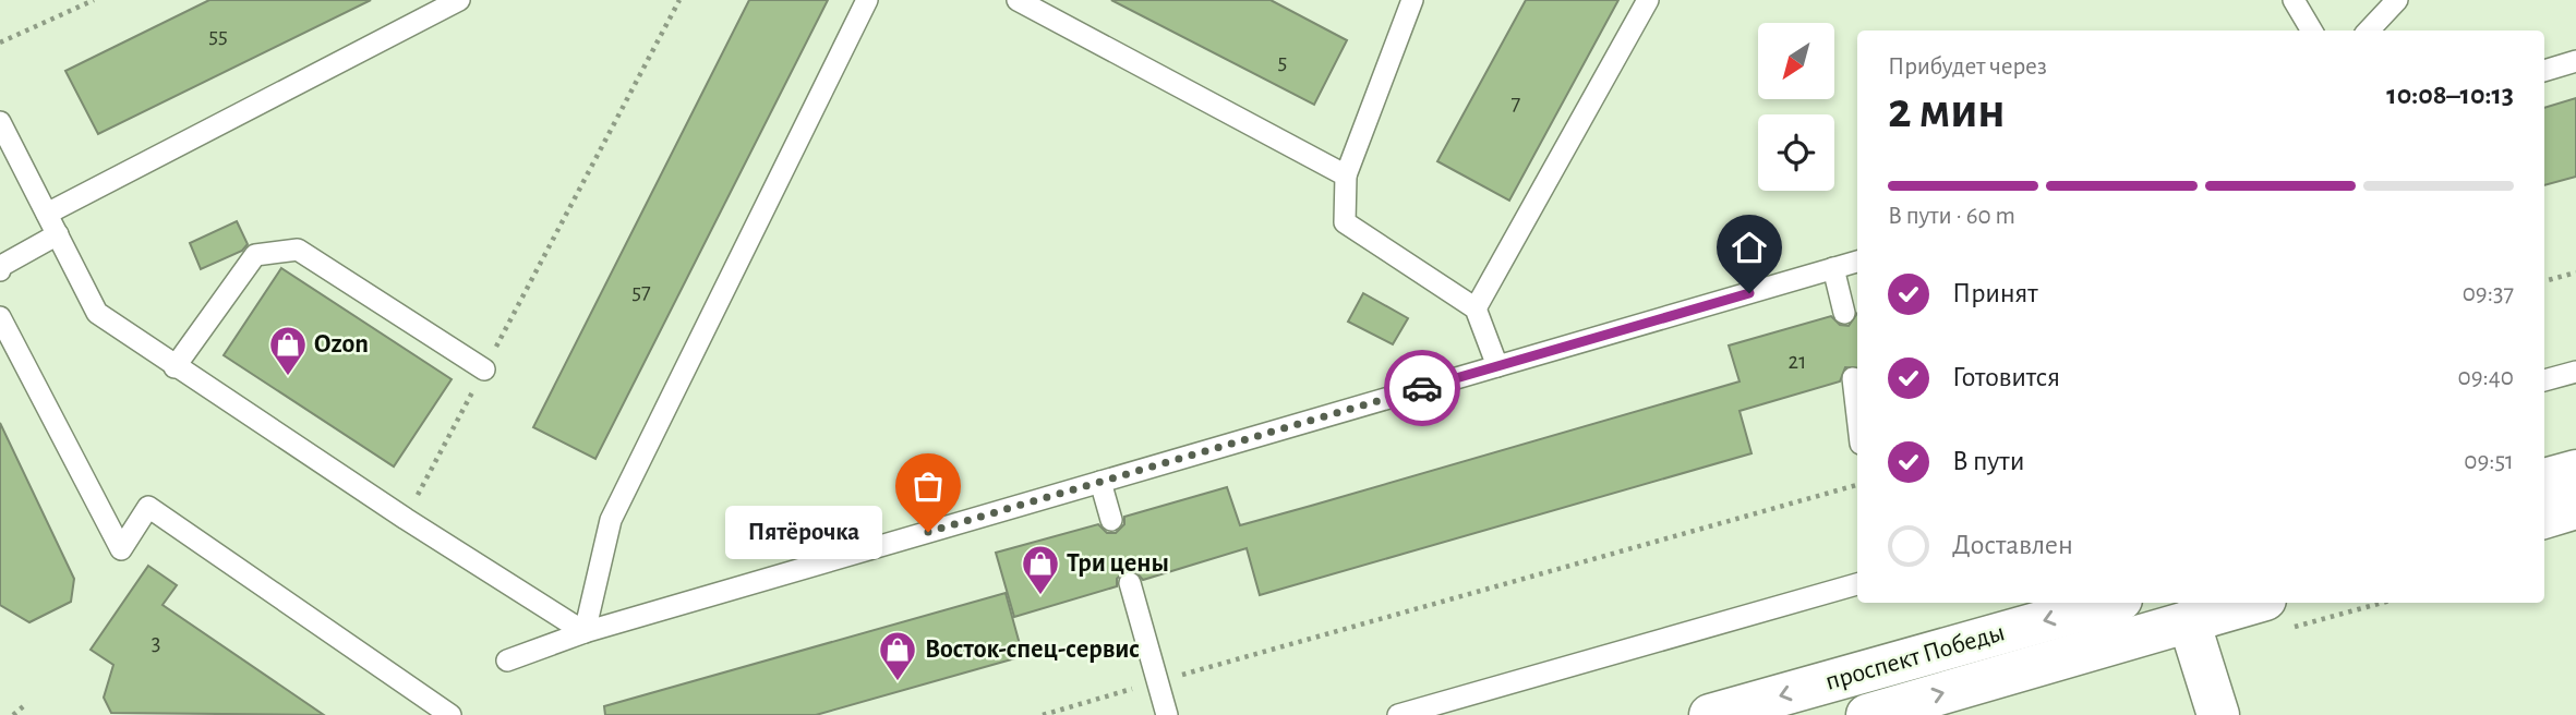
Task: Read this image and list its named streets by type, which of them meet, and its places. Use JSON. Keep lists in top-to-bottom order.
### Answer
{
  "streets": {
    "main road": ["проспект Победы"]
  },
  "places": {
    "shop": ["Ozon", "Три цены", "Восток-спец-сервис"],
    "other": ["Пятёрочка"]
  },
  "house_numbers": [
    "55",
    "5",
    "7",
    "57",
    "21",
    "3"
  ],
  "north": "bottom left",
  "page": {
    "heading": ["2 мин", "Прибудет через", "10:08–10:13"],
    "bar": "В пути · 60 m",
    "list": [
      ["Принят", "09:37"],
      ["Готовится", "09:40"],
      ["В пути", "09:51"],
      "Доставлен"
    ],
    "bubble": "Пятёрочка"
  }
}
